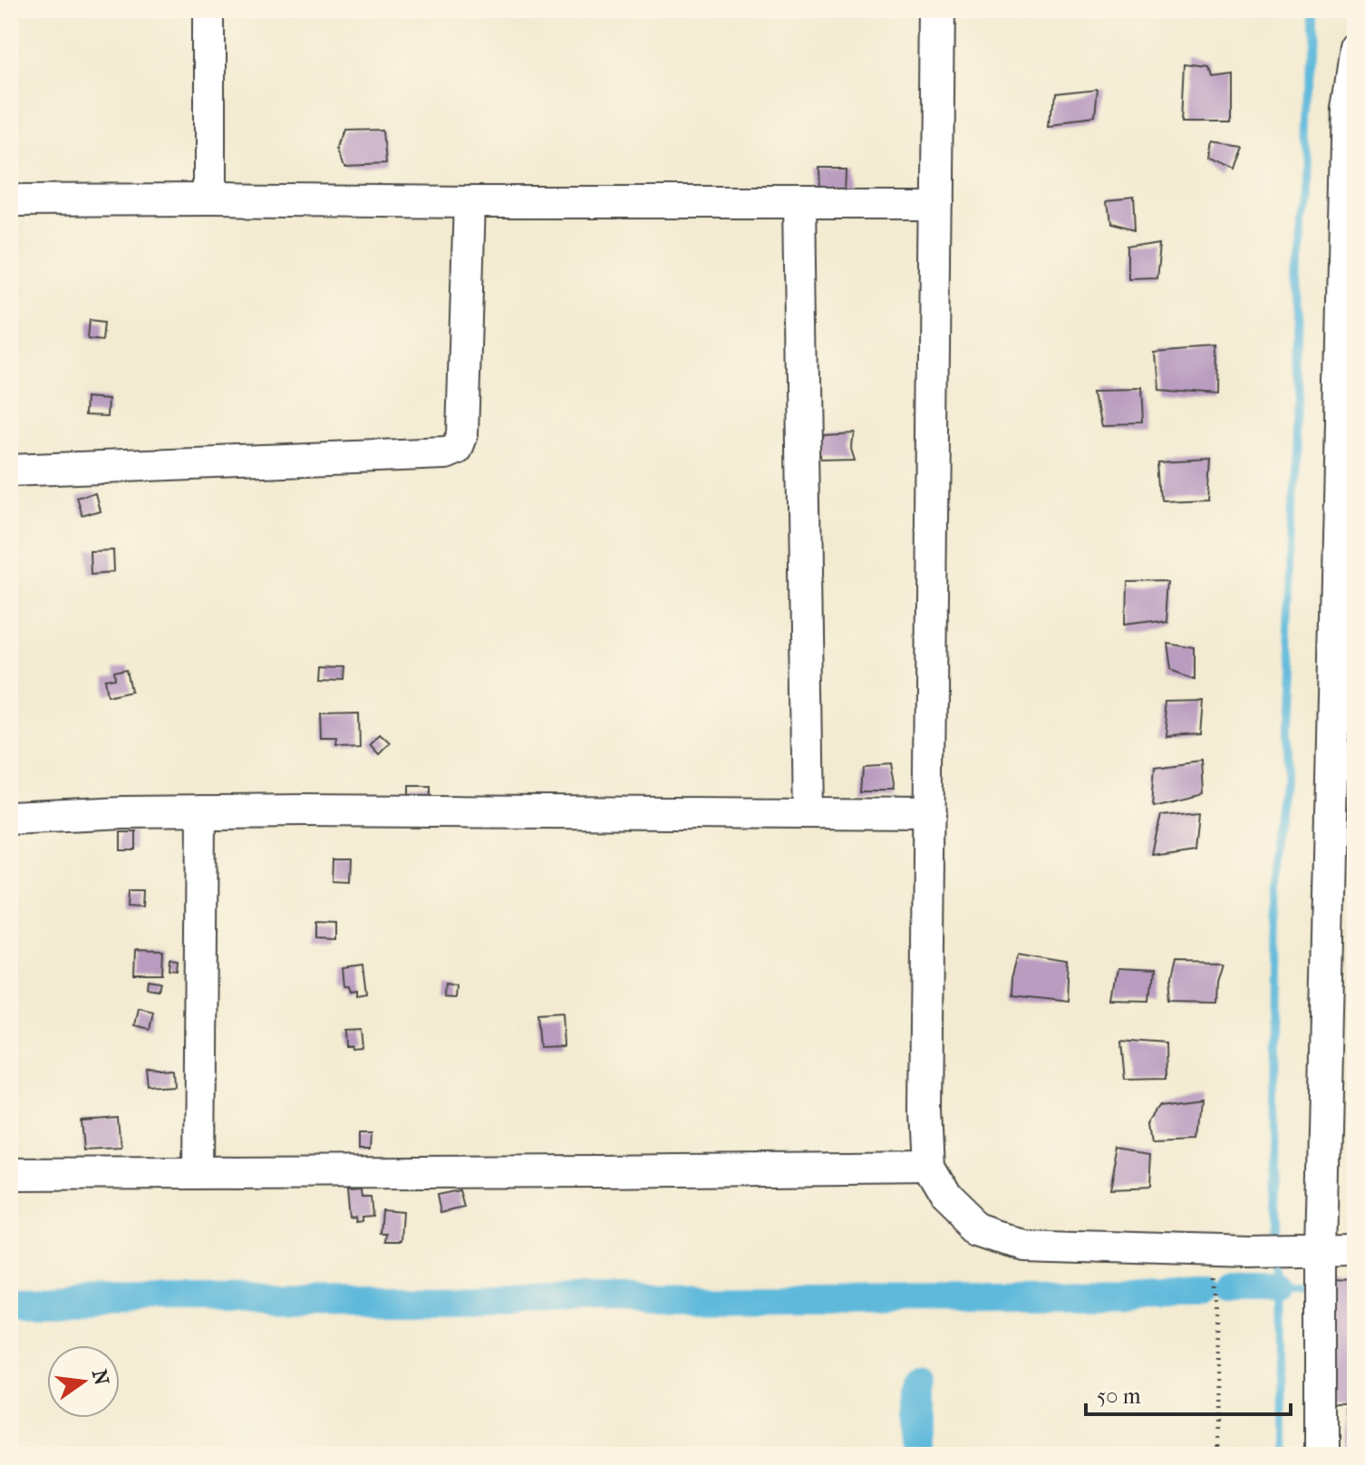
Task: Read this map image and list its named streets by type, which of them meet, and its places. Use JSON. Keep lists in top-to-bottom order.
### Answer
{
  "scale_bar": "50 m",
  "north": "right"
}
